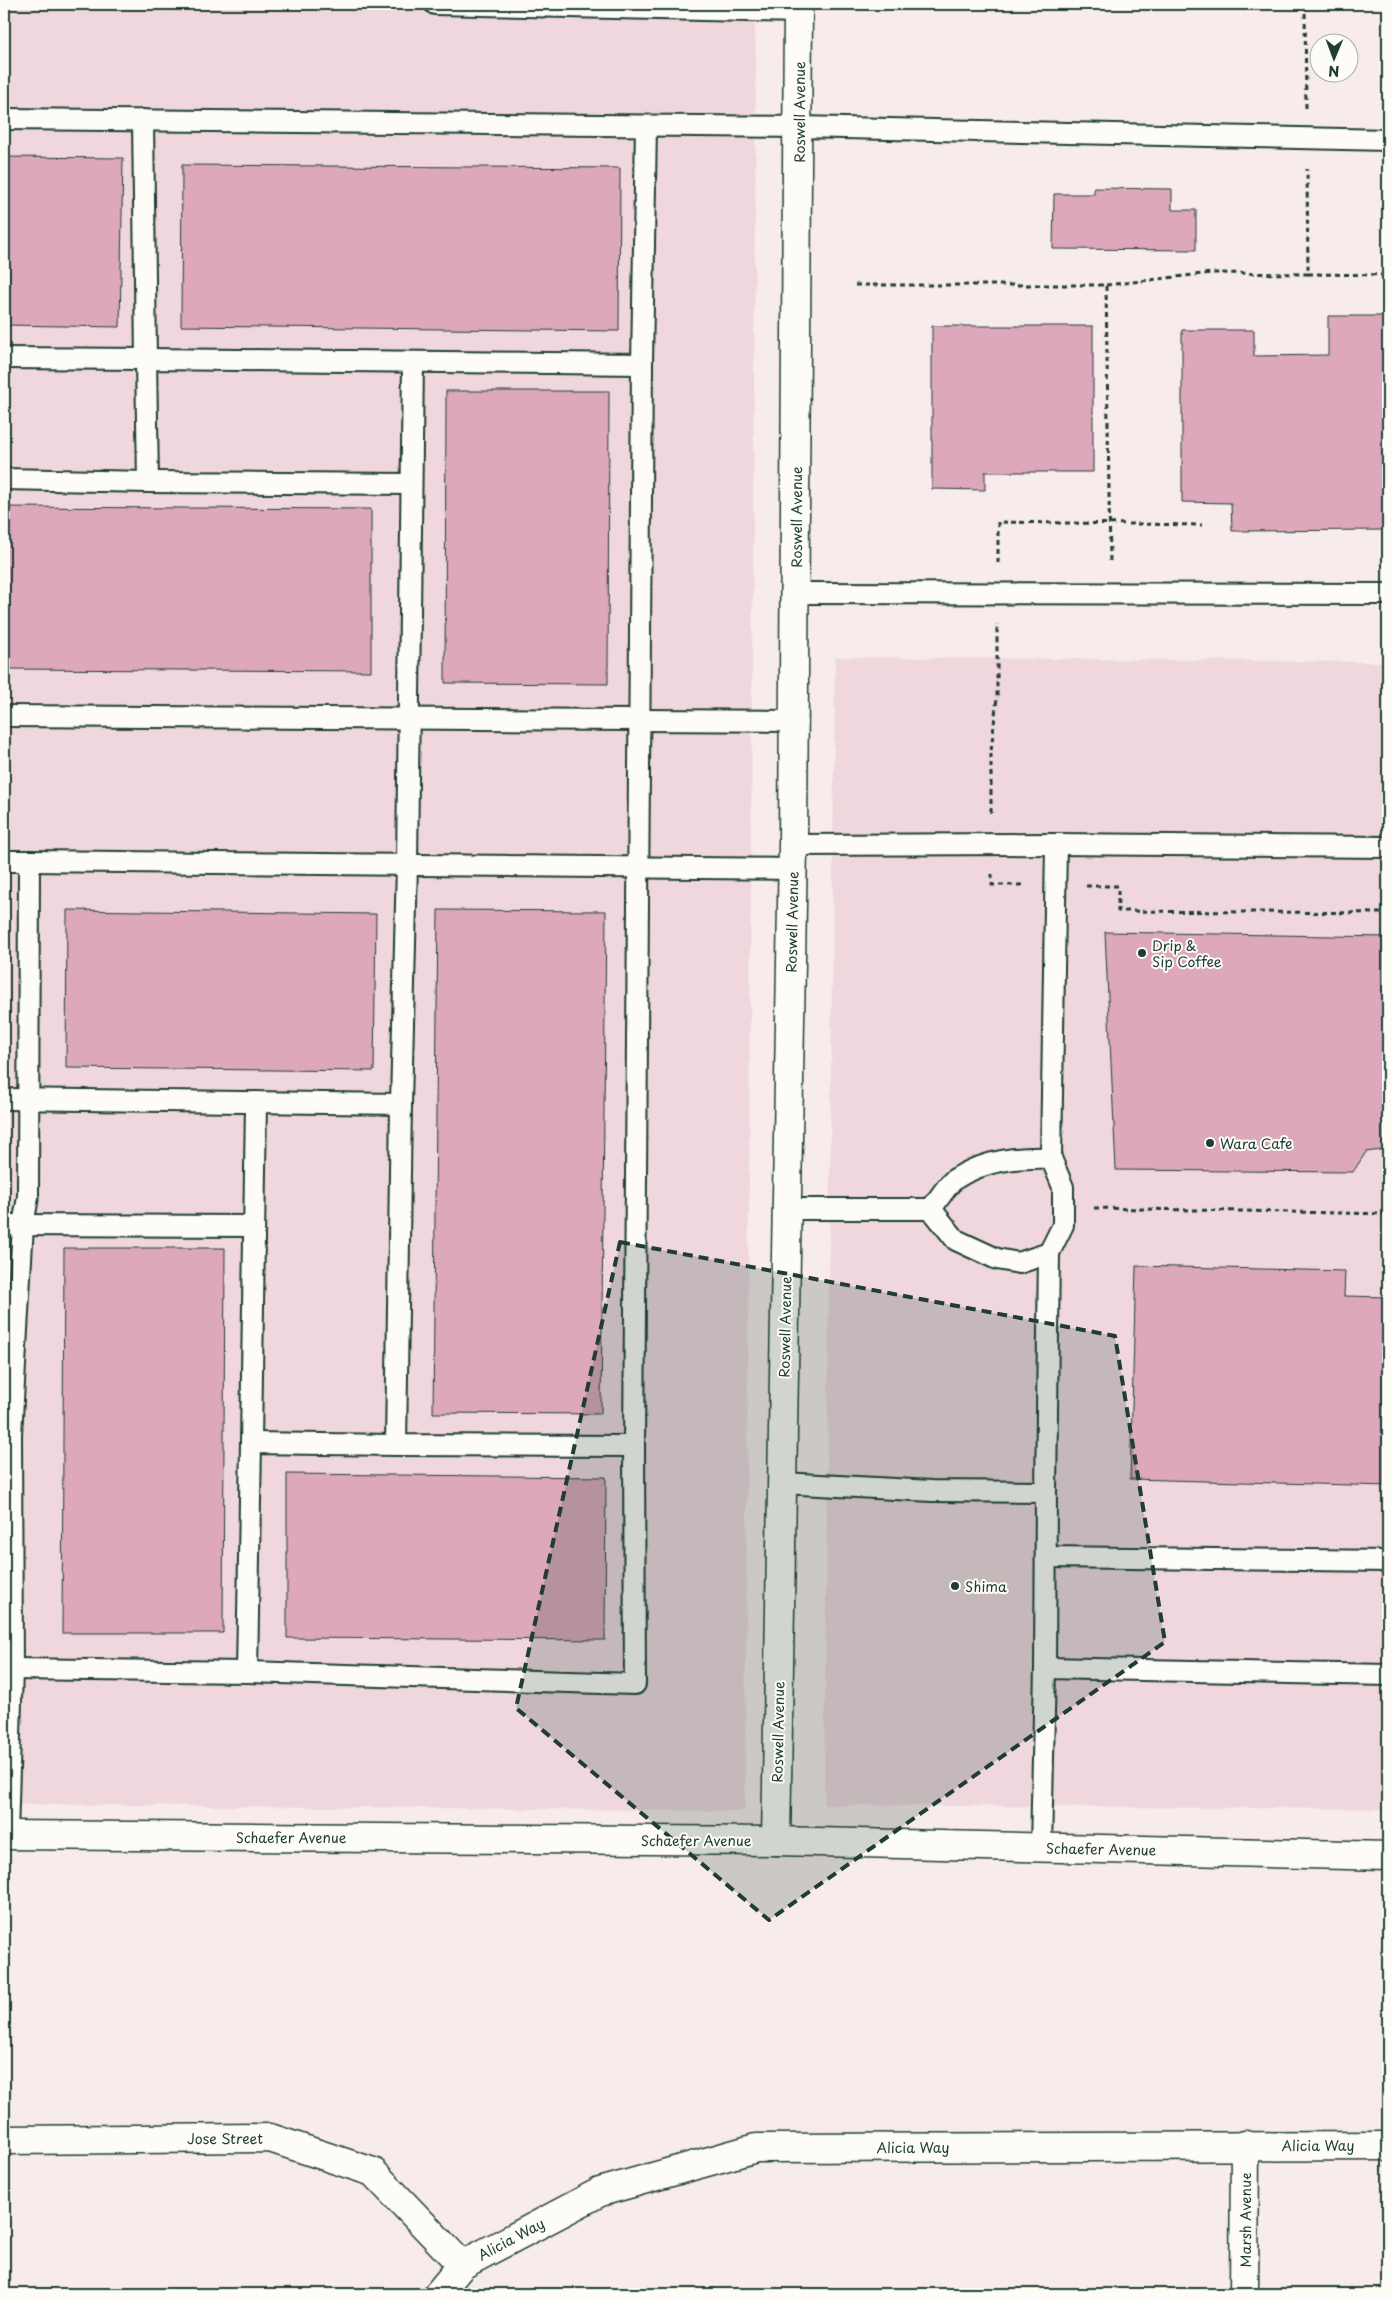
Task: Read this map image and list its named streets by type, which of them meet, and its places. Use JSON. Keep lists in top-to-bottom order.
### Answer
{
  "streets": {
    "street": [
      "Roswell Avenue",
      "Schaefer Avenue",
      "Jose Street",
      "Alicia Way",
      "Marsh Avenue"
    ]
  },
  "crossings": [
    ["Roswell Avenue", "Schaefer Avenue"],
    ["Jose Street", "Alicia Way"],
    ["Alicia Way", "Marsh Avenue"]
  ],
  "places": ["Drip & Sip Coffee", "Wara Cafe", "Shima"],
  "north": "bottom"
}
